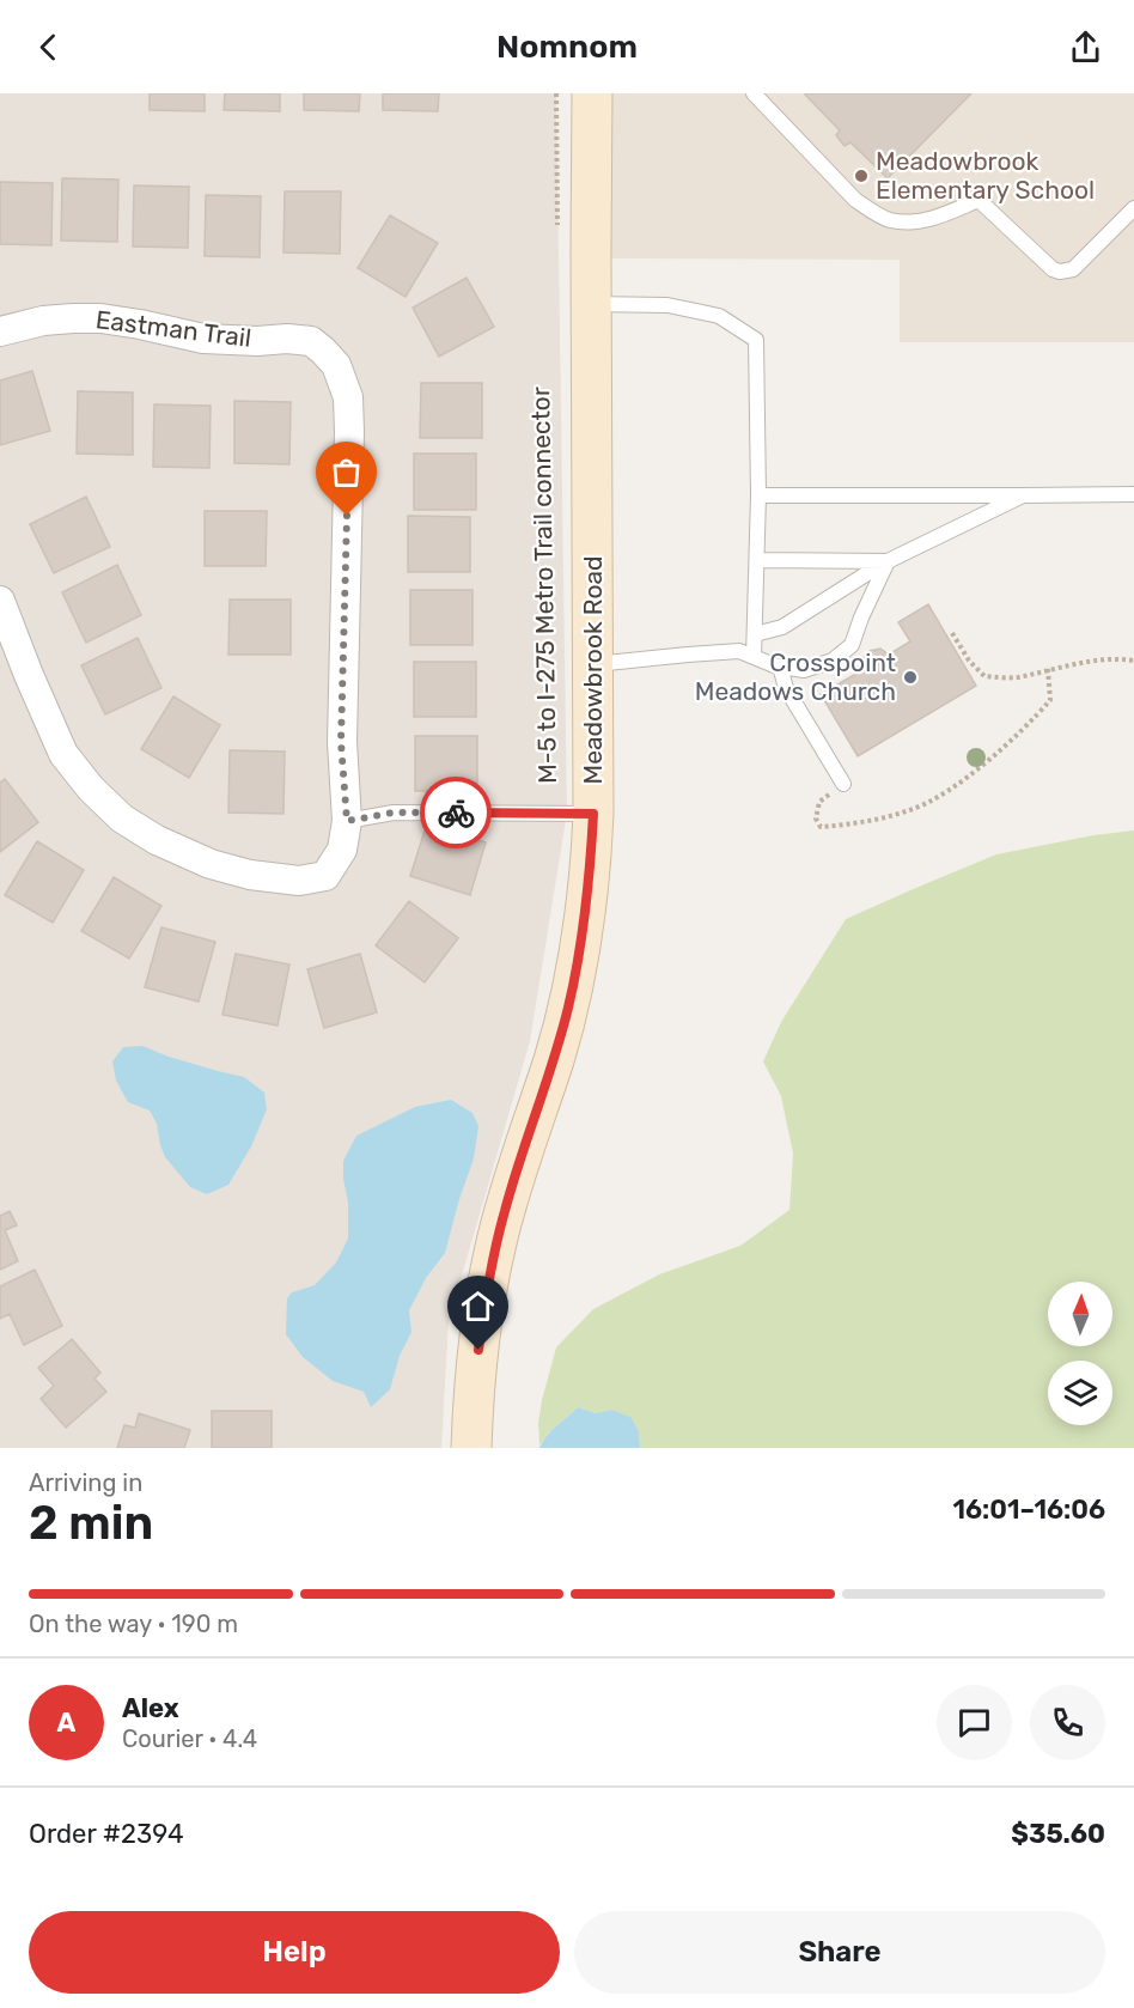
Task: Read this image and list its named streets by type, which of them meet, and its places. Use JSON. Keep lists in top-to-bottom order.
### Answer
{
  "streets": {
    "street": ["Eastman Trail", "Meadowbrook Road"]
  },
  "places": ["Meadowbrook Elementary School", "Crosspoint Meadows Church"],
  "north": "top",
  "page": {
    "header": "Nomnom",
    "heading": ["2 min", "Arriving in", "16:01–16:06"],
    "panel": [
      "Alex",
      "Courier · 4.4",
      "Order #2394",
      "$35.60"
    ],
    "bar": "On the way · 190 m",
    "round": "A",
    "buttons": ["Help", "Share"]
  }
}
